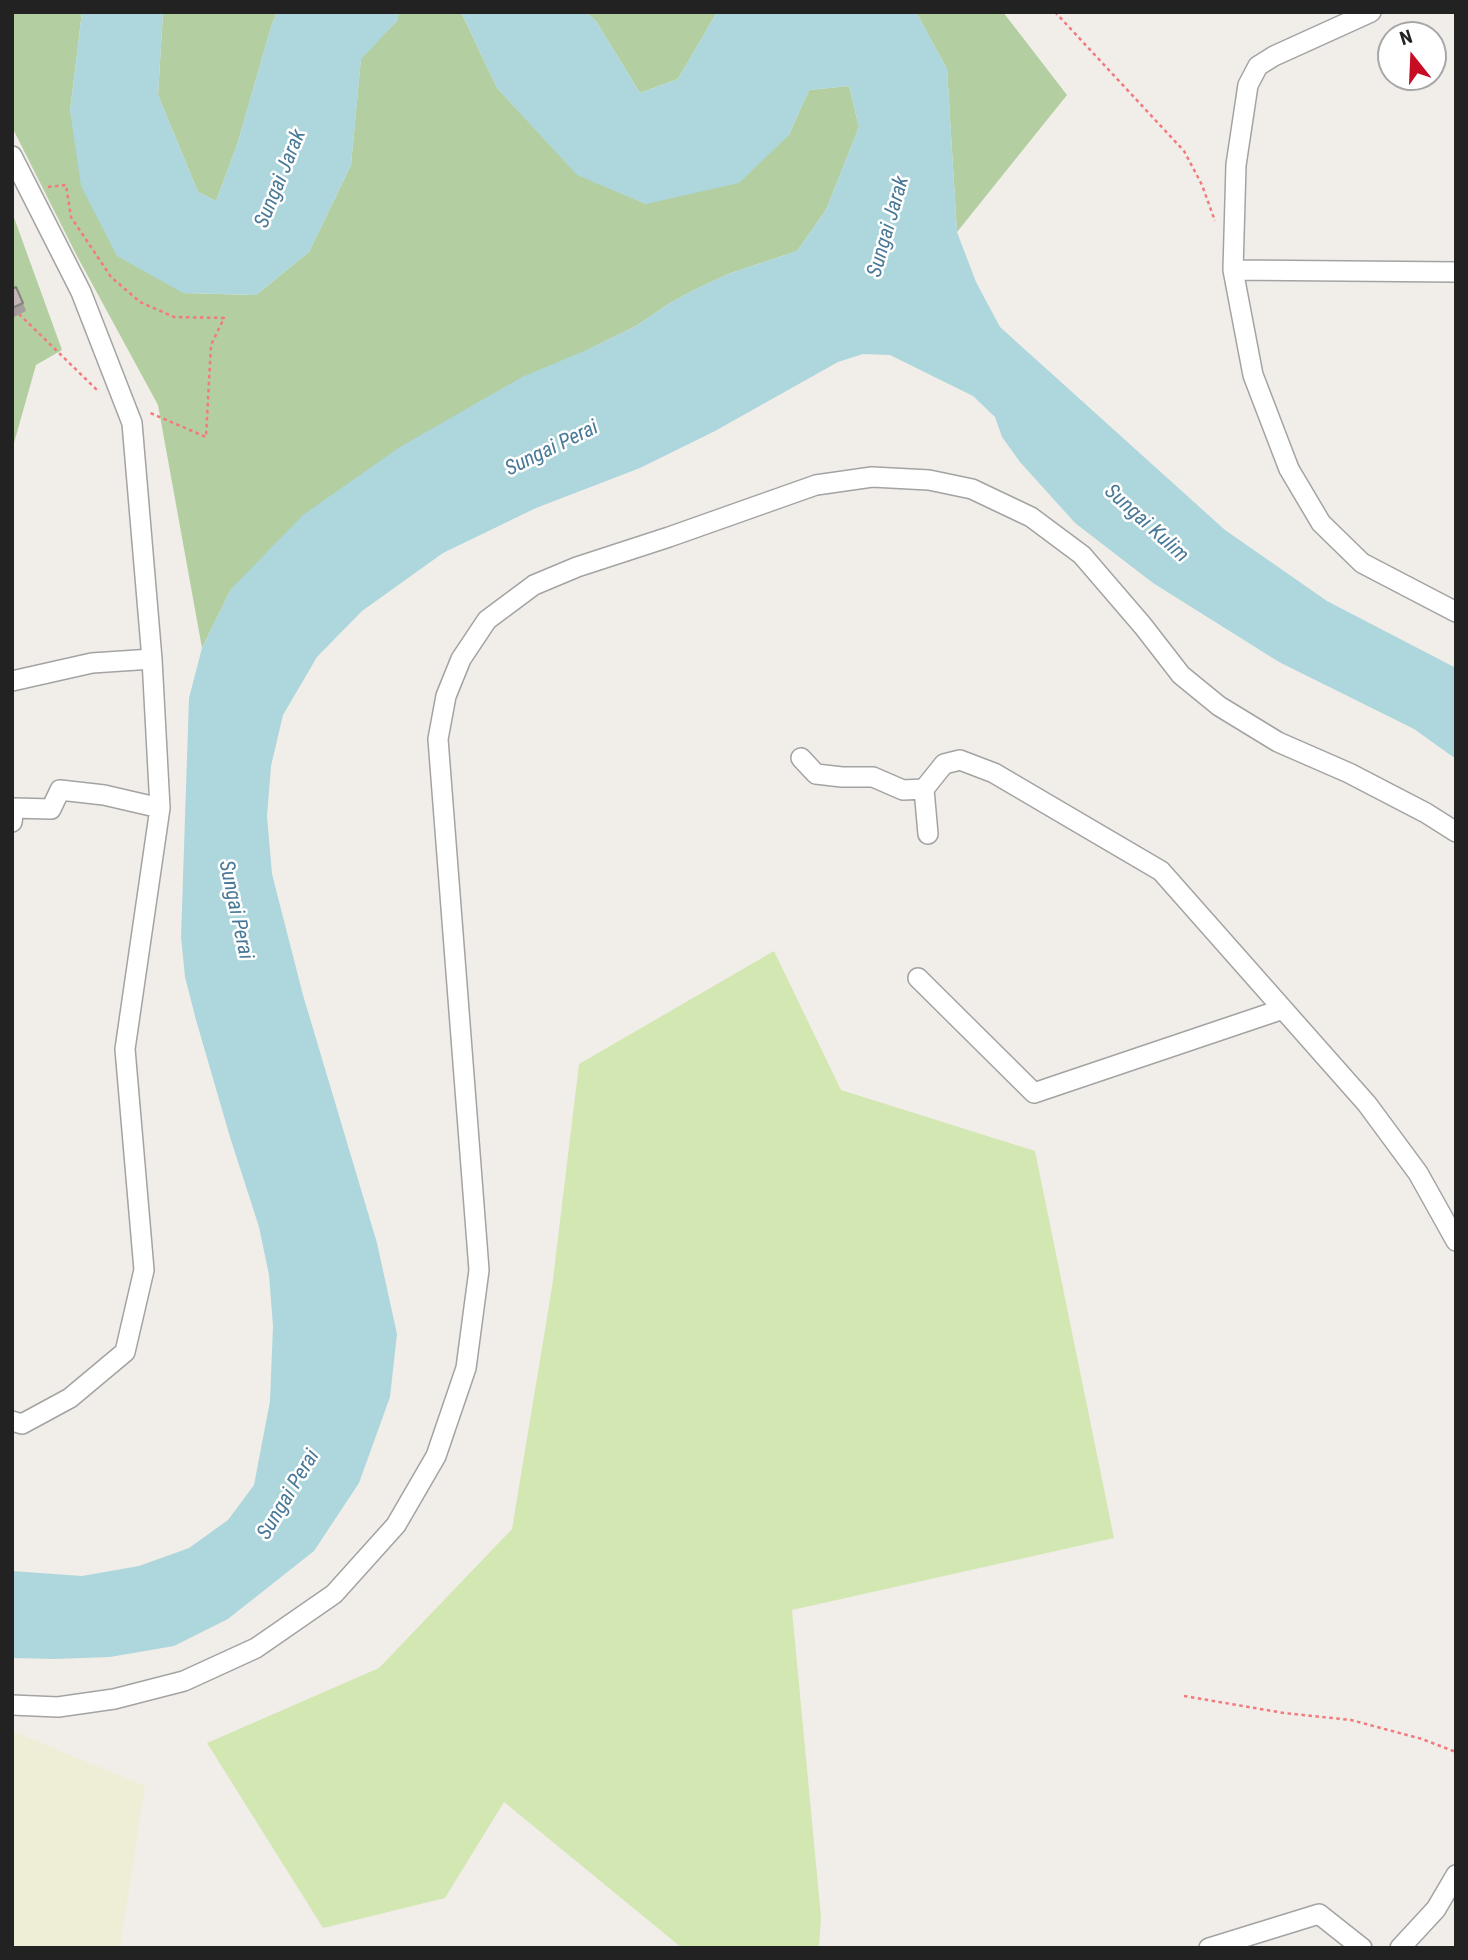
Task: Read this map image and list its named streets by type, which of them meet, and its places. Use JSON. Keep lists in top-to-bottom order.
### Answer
{
  "water": ["Sungai Jarak", "Sungai Perai", "Sungai Kulim"],
  "north": "top"
}
